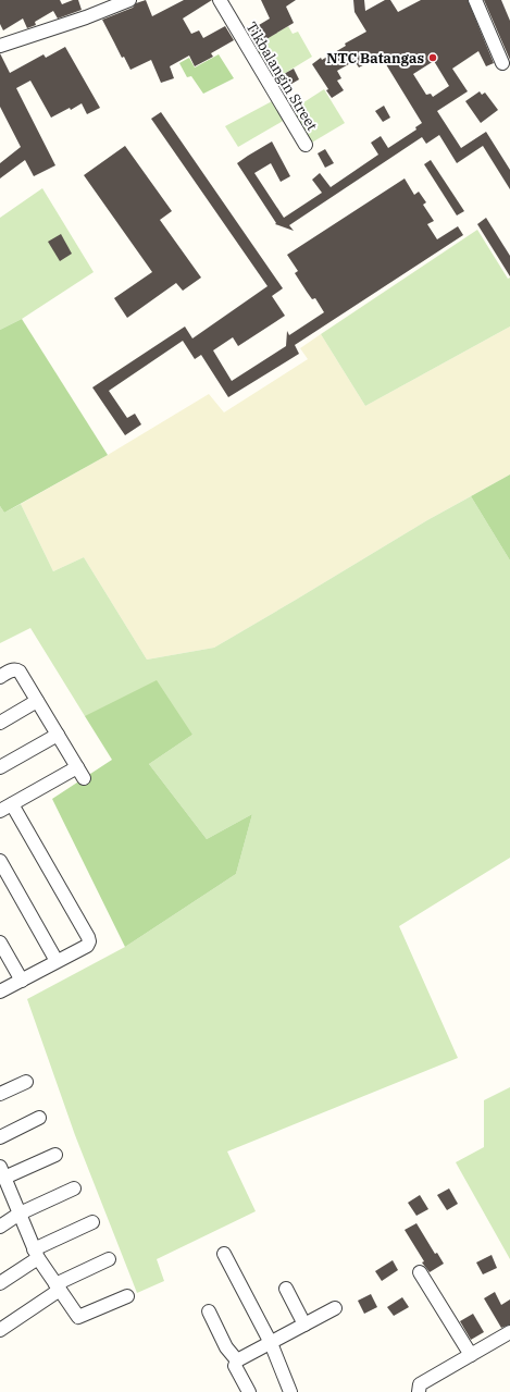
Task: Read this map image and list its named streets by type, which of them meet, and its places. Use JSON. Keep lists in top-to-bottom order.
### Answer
{
  "streets": {
    "street": ["Tikbalangin Street"]
  },
  "places": ["NTC Batangas"]
}
